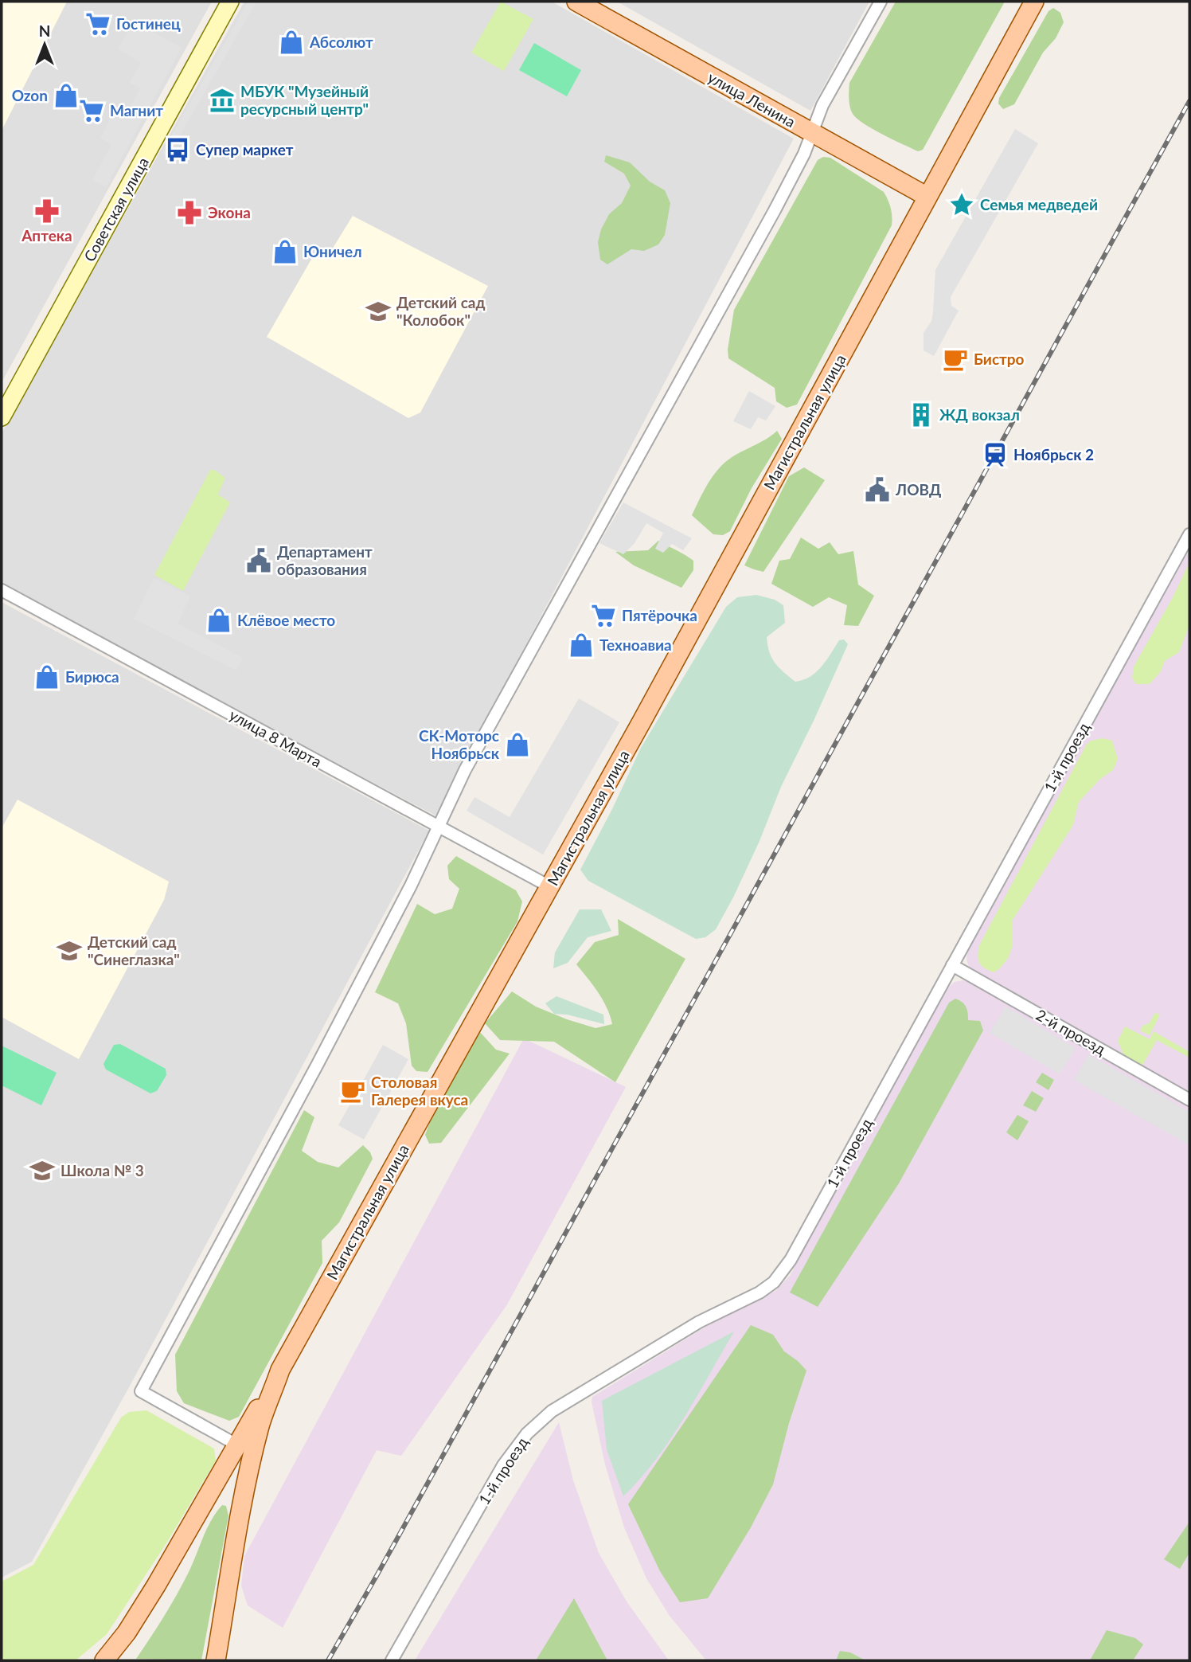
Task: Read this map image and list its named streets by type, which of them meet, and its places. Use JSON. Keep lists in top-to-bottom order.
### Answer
{
  "streets": {
    "main road": ["улица Ленина", "Советская улица", "Магистральная улица"],
    "street": ["улица 8 Марта", "1-й проезд", "2-й проезд"]
  },
  "crossings": [
    ["улица Ленина", "Магистральная улица"],
    ["Магистральная улица", "улица 8 Марта"],
    ["1-й проезд", "2-й проезд"]
  ],
  "places": {
    "supermarket": ["Гостинец", "Магнит", "Пятёрочка"],
    "shop": [
      "Абсолют",
      "Ozon",
      "Юничел",
      "Клёвое место",
      "Техноавиа",
      "Бирюса",
      "СК-Моторс Ноябрьск"
    ],
    "museum": ["МБУК \"Музейный ресурсный центр\""],
    "bus stop": ["Супер маркет"],
    "place": ["Семья медведей"],
    "pharmacy": ["Аптека", "Экона"],
    "school or university": ["Детский сад \"Колобок\"", "Детский сад \"Синеглазка\"", "Школа № 3"],
    "cafe": ["Бистро", "Столовая Галерея вкуса"],
    "building": ["ЖД вокзал"],
    "station": ["Ноябрьск 2"],
    "public building": ["ЛОВД", "Департамент образования"]
  },
  "north": "top"
}
